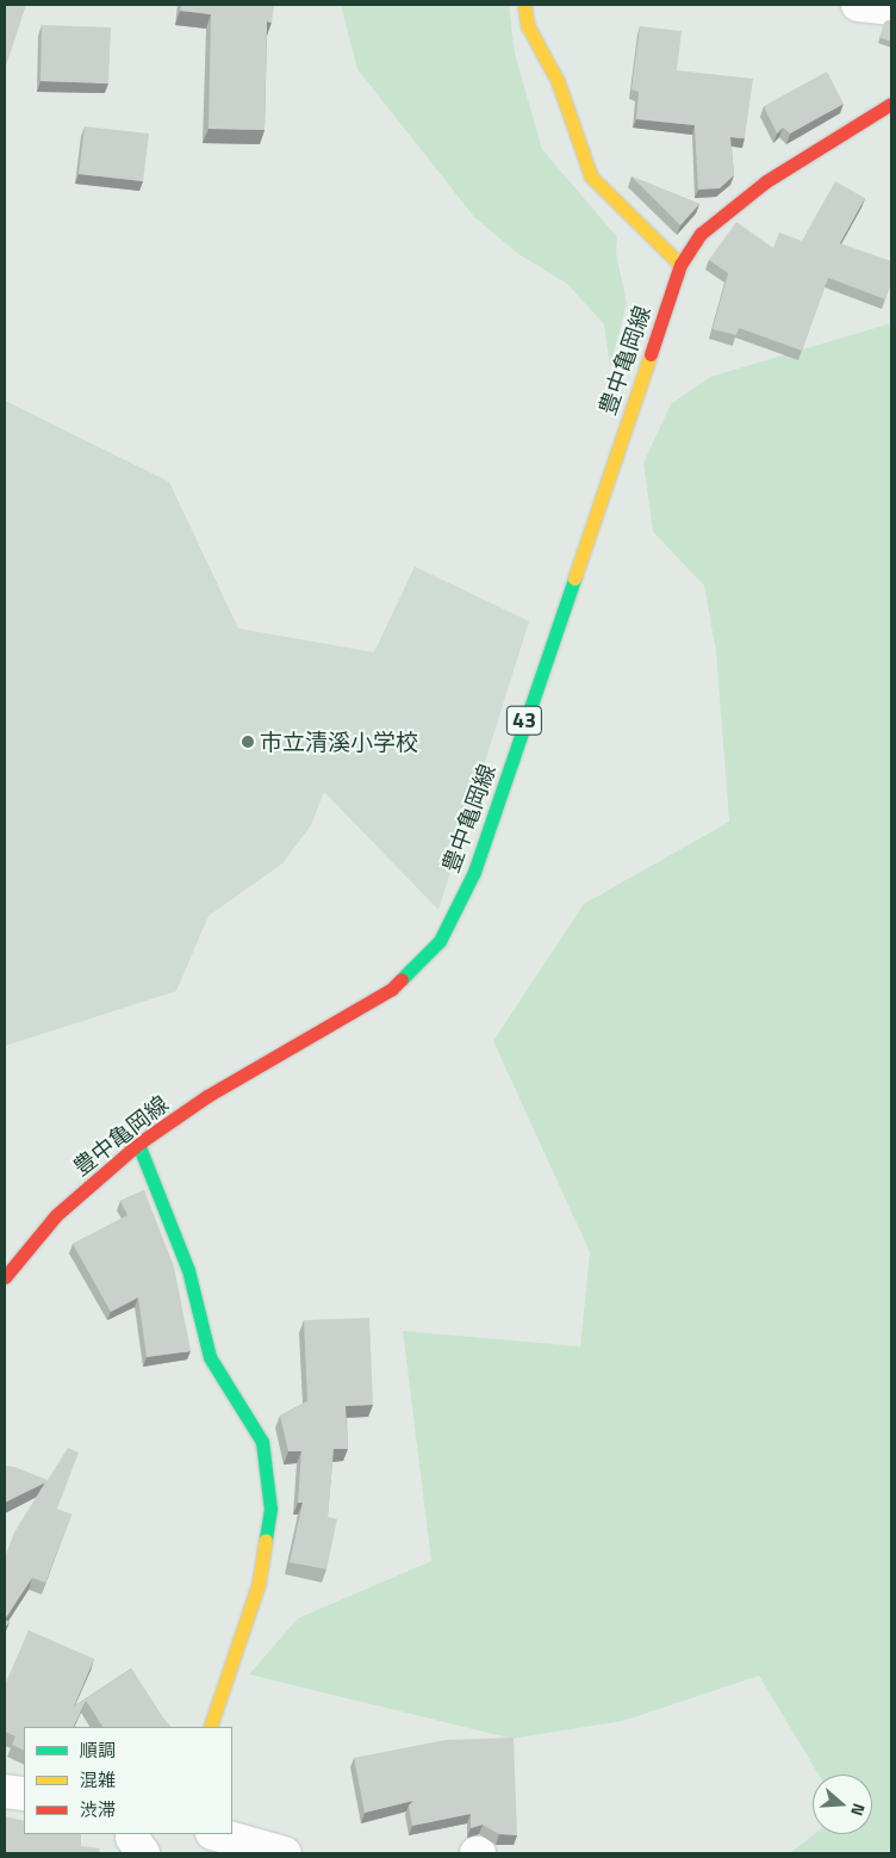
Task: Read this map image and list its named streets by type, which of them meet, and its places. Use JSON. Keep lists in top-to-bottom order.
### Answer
{
  "streets": {
    "main road": ["豊中亀岡線", "43"]
  },
  "places": ["市立清溪小学校"],
  "legend": ["順調", "混雑", "渋滞"],
  "north": "right"
}
